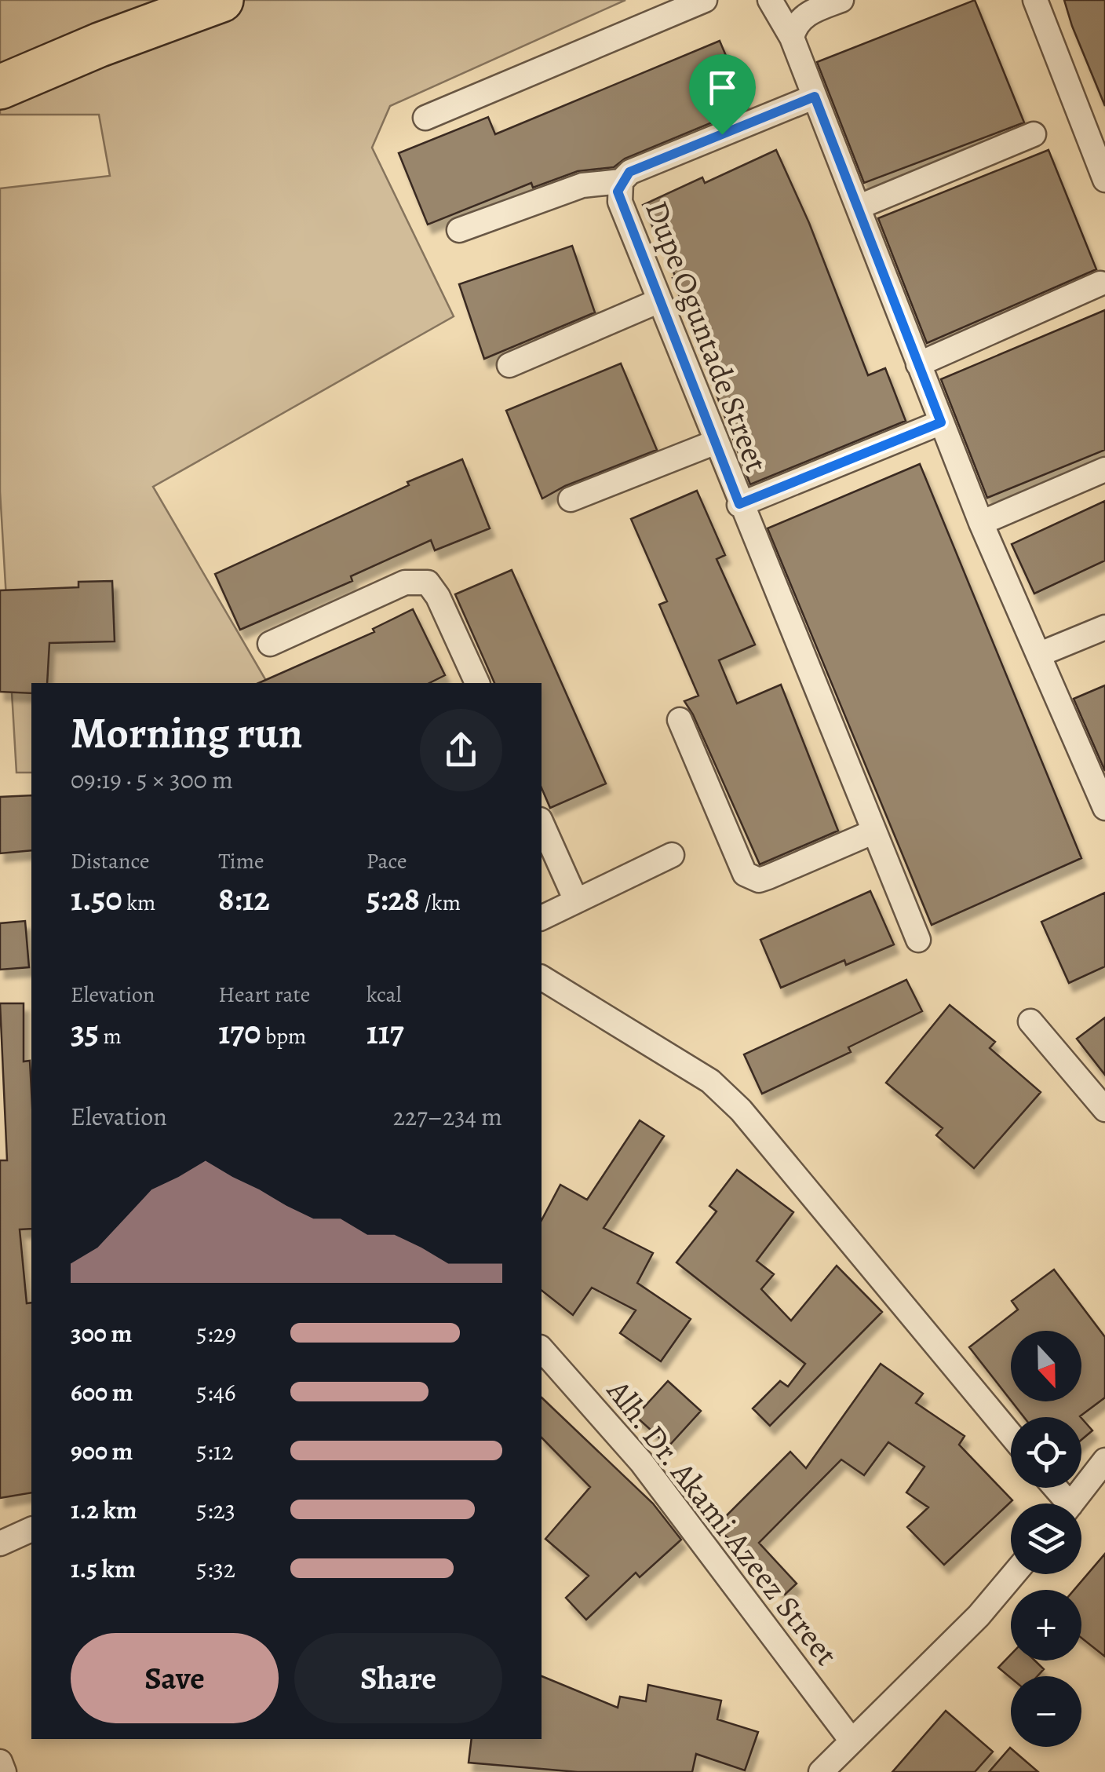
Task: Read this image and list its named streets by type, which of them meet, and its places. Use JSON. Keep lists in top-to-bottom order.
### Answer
{
  "streets": {
    "street": ["Dupe Oguntade Street", "Alh. Dr. Akami Azeez Street"]
  },
  "north": "bottom",
  "page": {
    "heading": ["Morning run", "09:19 · 5 × 300 m"],
    "stats": [
      ["Distance", "1.50 km"],
      ["Time", "8:12"],
      ["Pace", "5:28 /km"],
      ["Elevation", "35 m"],
      ["Heart rate", "170 bpm"],
      ["kcal", "117"]
    ],
    "chart": ["Elevation", "227–234 m"],
    "list": [
      {
        "name": "300 m",
        "note": "5:29"
      },
      {
        "name": "600 m",
        "note": "5:46"
      },
      {
        "name": "900 m",
        "note": "5:12"
      },
      {
        "name": "1.2 km",
        "note": "5:23"
      },
      {
        "name": "1.5 km",
        "note": "5:32"
      }
    ],
    "map_buttons": ["+", "−"],
    "buttons": ["Save", "Share"]
  }
}
